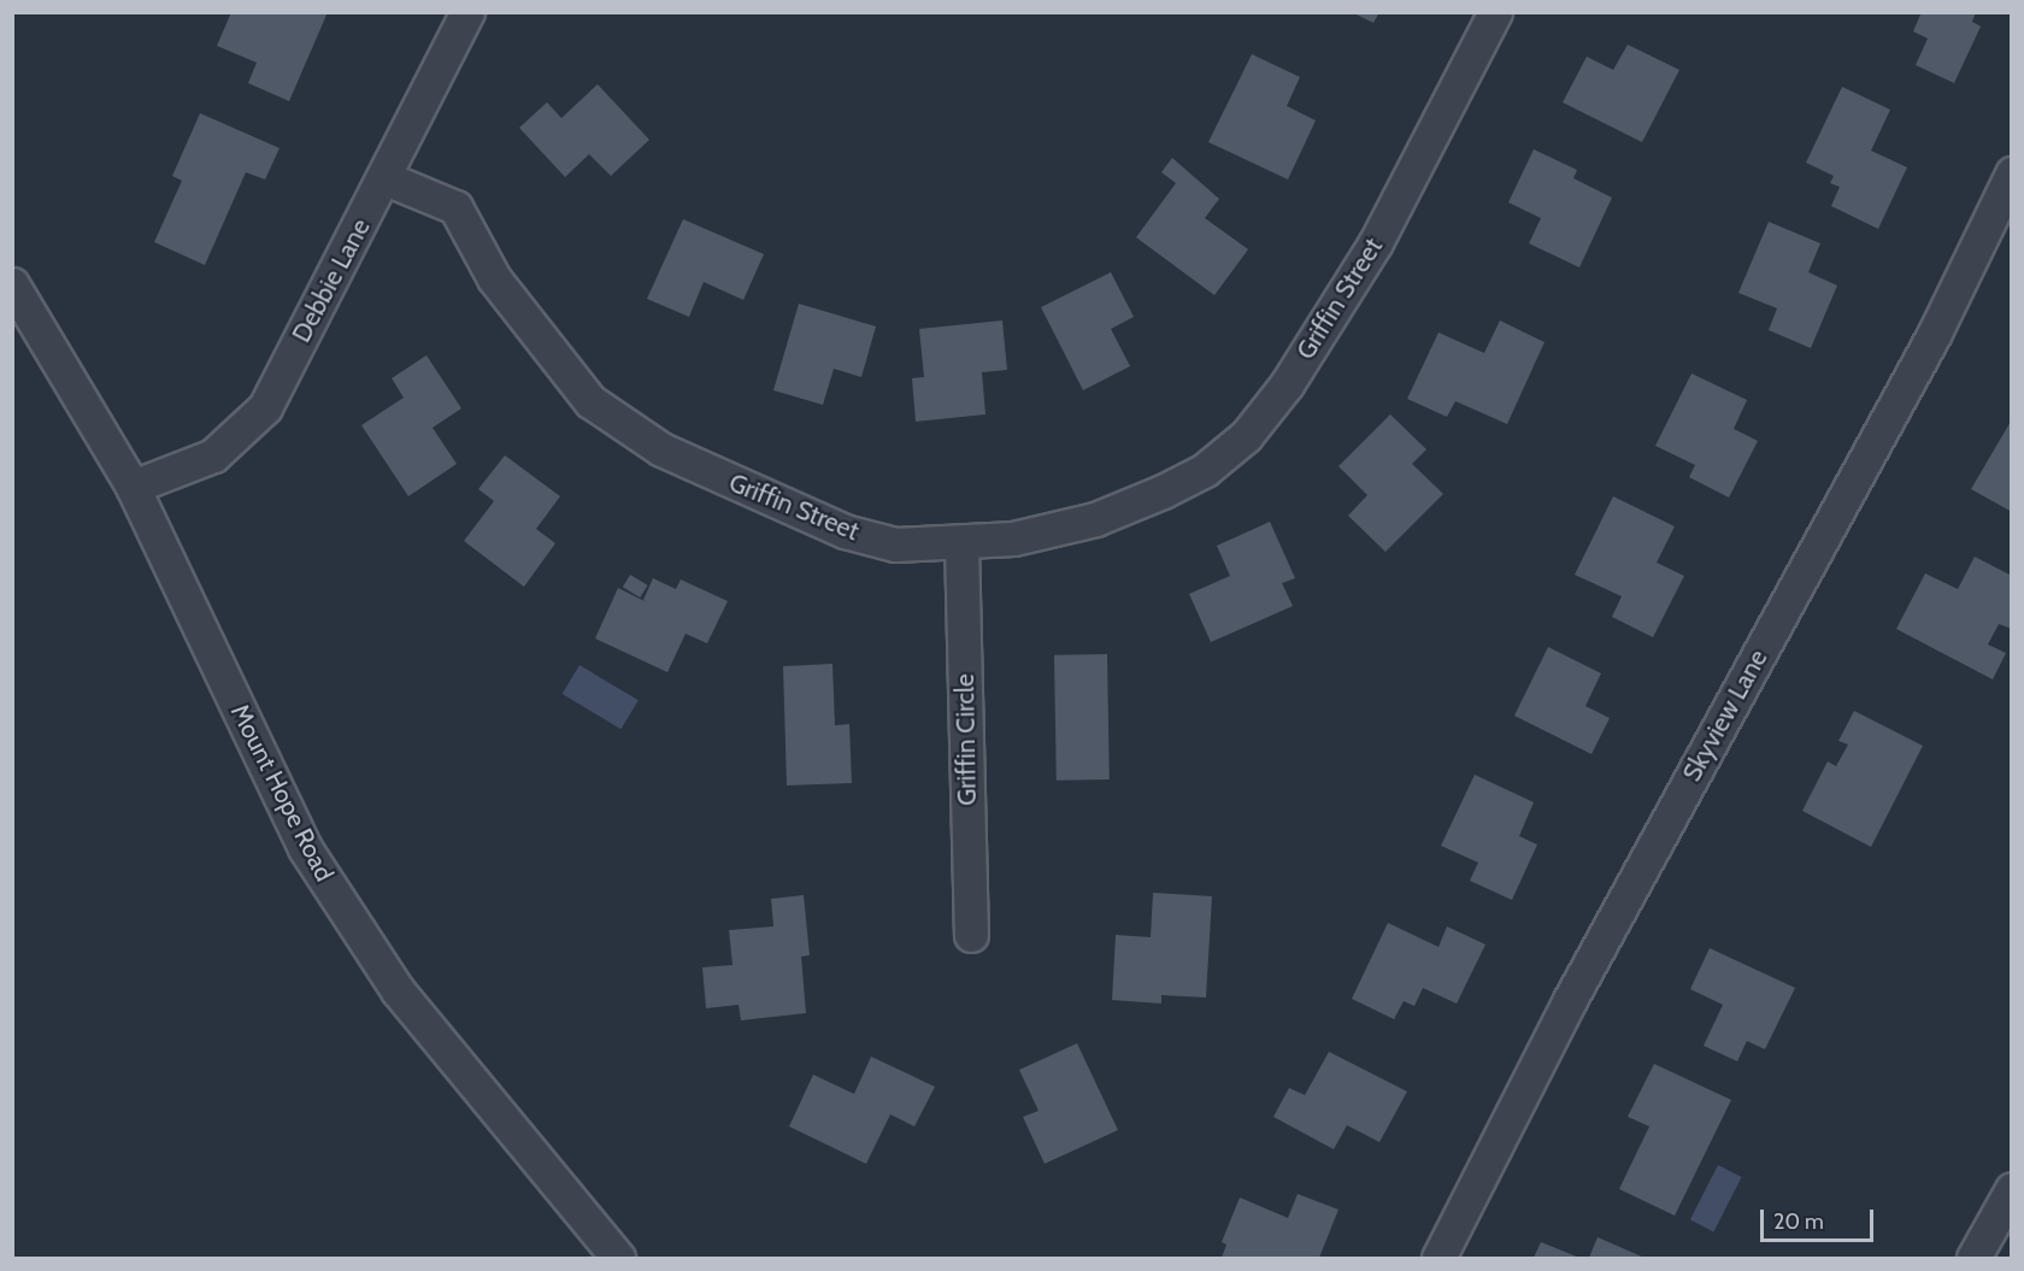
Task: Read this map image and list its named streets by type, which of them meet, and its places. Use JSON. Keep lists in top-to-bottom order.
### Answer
{
  "streets": {
    "street": [
      "Debbie Lane",
      "Griffin Street",
      "Skyview Lane",
      "Griffin Circle",
      "Mount Hope Road"
    ]
  },
  "crossings": [
    ["Debbie Lane", "Griffin Street"],
    ["Debbie Lane", "Mount Hope Road"],
    ["Griffin Street", "Griffin Circle"]
  ],
  "scale_bar": "20 m"
}
